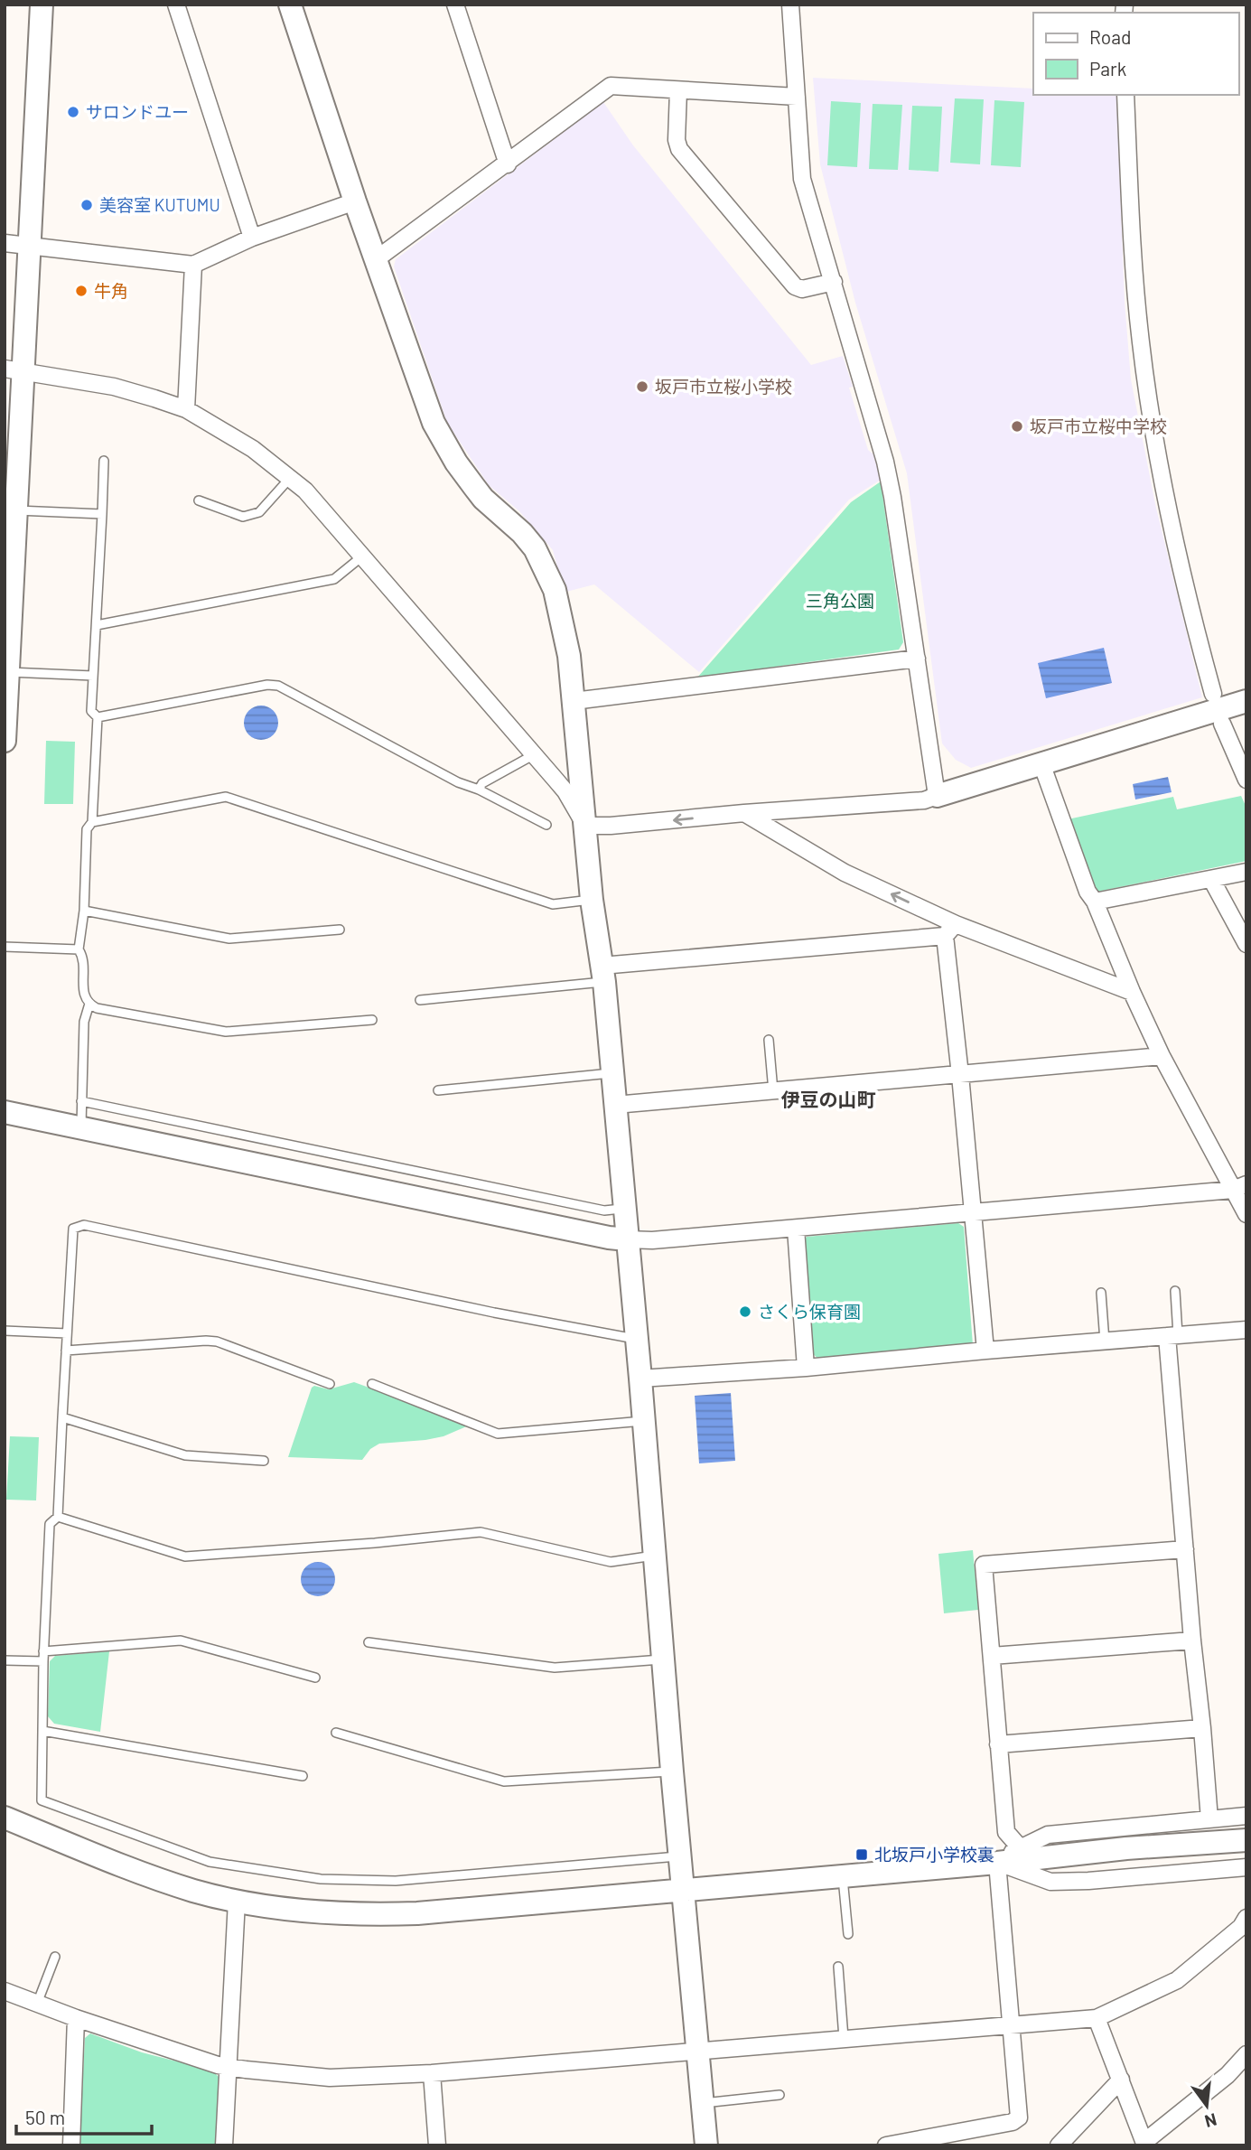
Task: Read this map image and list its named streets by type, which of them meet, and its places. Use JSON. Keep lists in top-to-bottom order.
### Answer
{
  "districts": ["伊豆の山町"],
  "parks": ["三角公園"],
  "places": {
    "other": [
      "サロンドユー",
      "美容室 KUTUMU",
      "牛角",
      "坂戸市立桜小学校",
      "坂戸市立桜中学校",
      "さくら保育園"
    ],
    "transit": ["北坂戸小学校裏"]
  },
  "legend": ["Road", "Park"],
  "scale_bar": "50 m",
  "north": "bottom"
}
